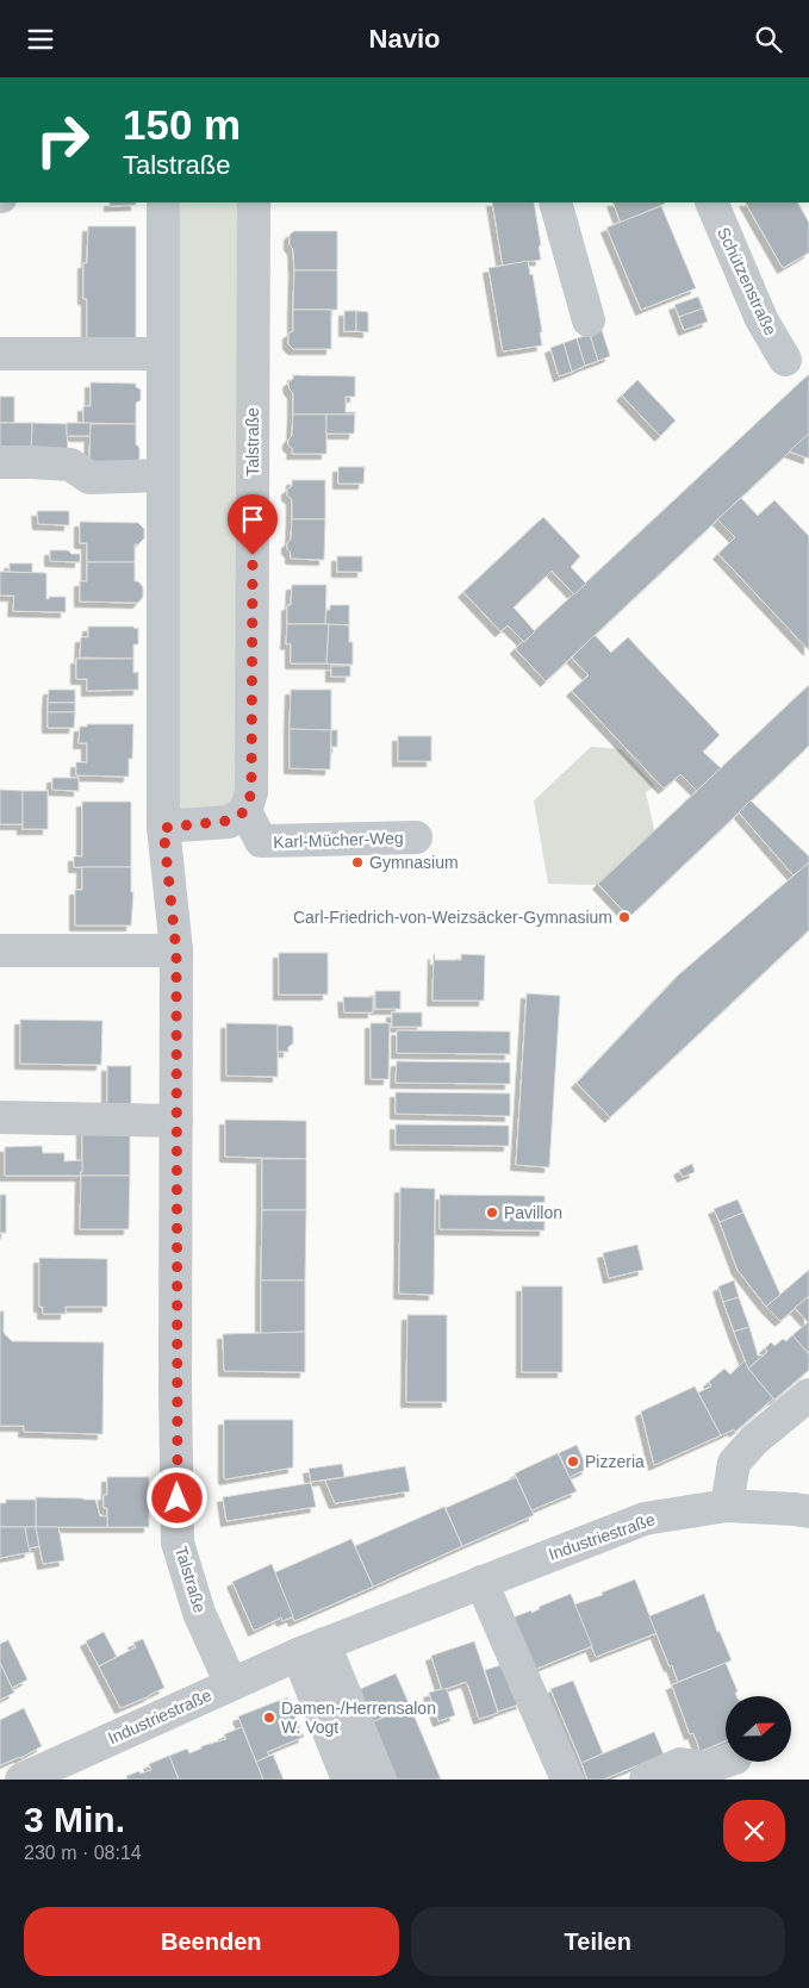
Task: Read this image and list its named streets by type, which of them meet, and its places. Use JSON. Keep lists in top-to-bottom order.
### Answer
{
  "streets": {
    "street": [
      "Schützenstraße",
      "Talstraße",
      "Karl-Mücher-Weg",
      "Industriestraße"
    ]
  },
  "crossings": [
    ["Talstraße", "Karl-Mücher-Weg"],
    ["Talstraße", "Industriestraße"]
  ],
  "places": [
    "Gymnasium",
    "Carl-Friedrich-von-Weizsäcker-Gymnasium",
    "Pavillon",
    "Pizzeria",
    "Damen-/Herrensalon W. Vogt"
  ],
  "north": "right",
  "page": {
    "header": "Navio",
    "turn": ["150 m", "Talstraße"],
    "heading": ["3 Min.", "230 m · 08:14"],
    "buttons": ["Beenden", "Teilen"]
  }
}
